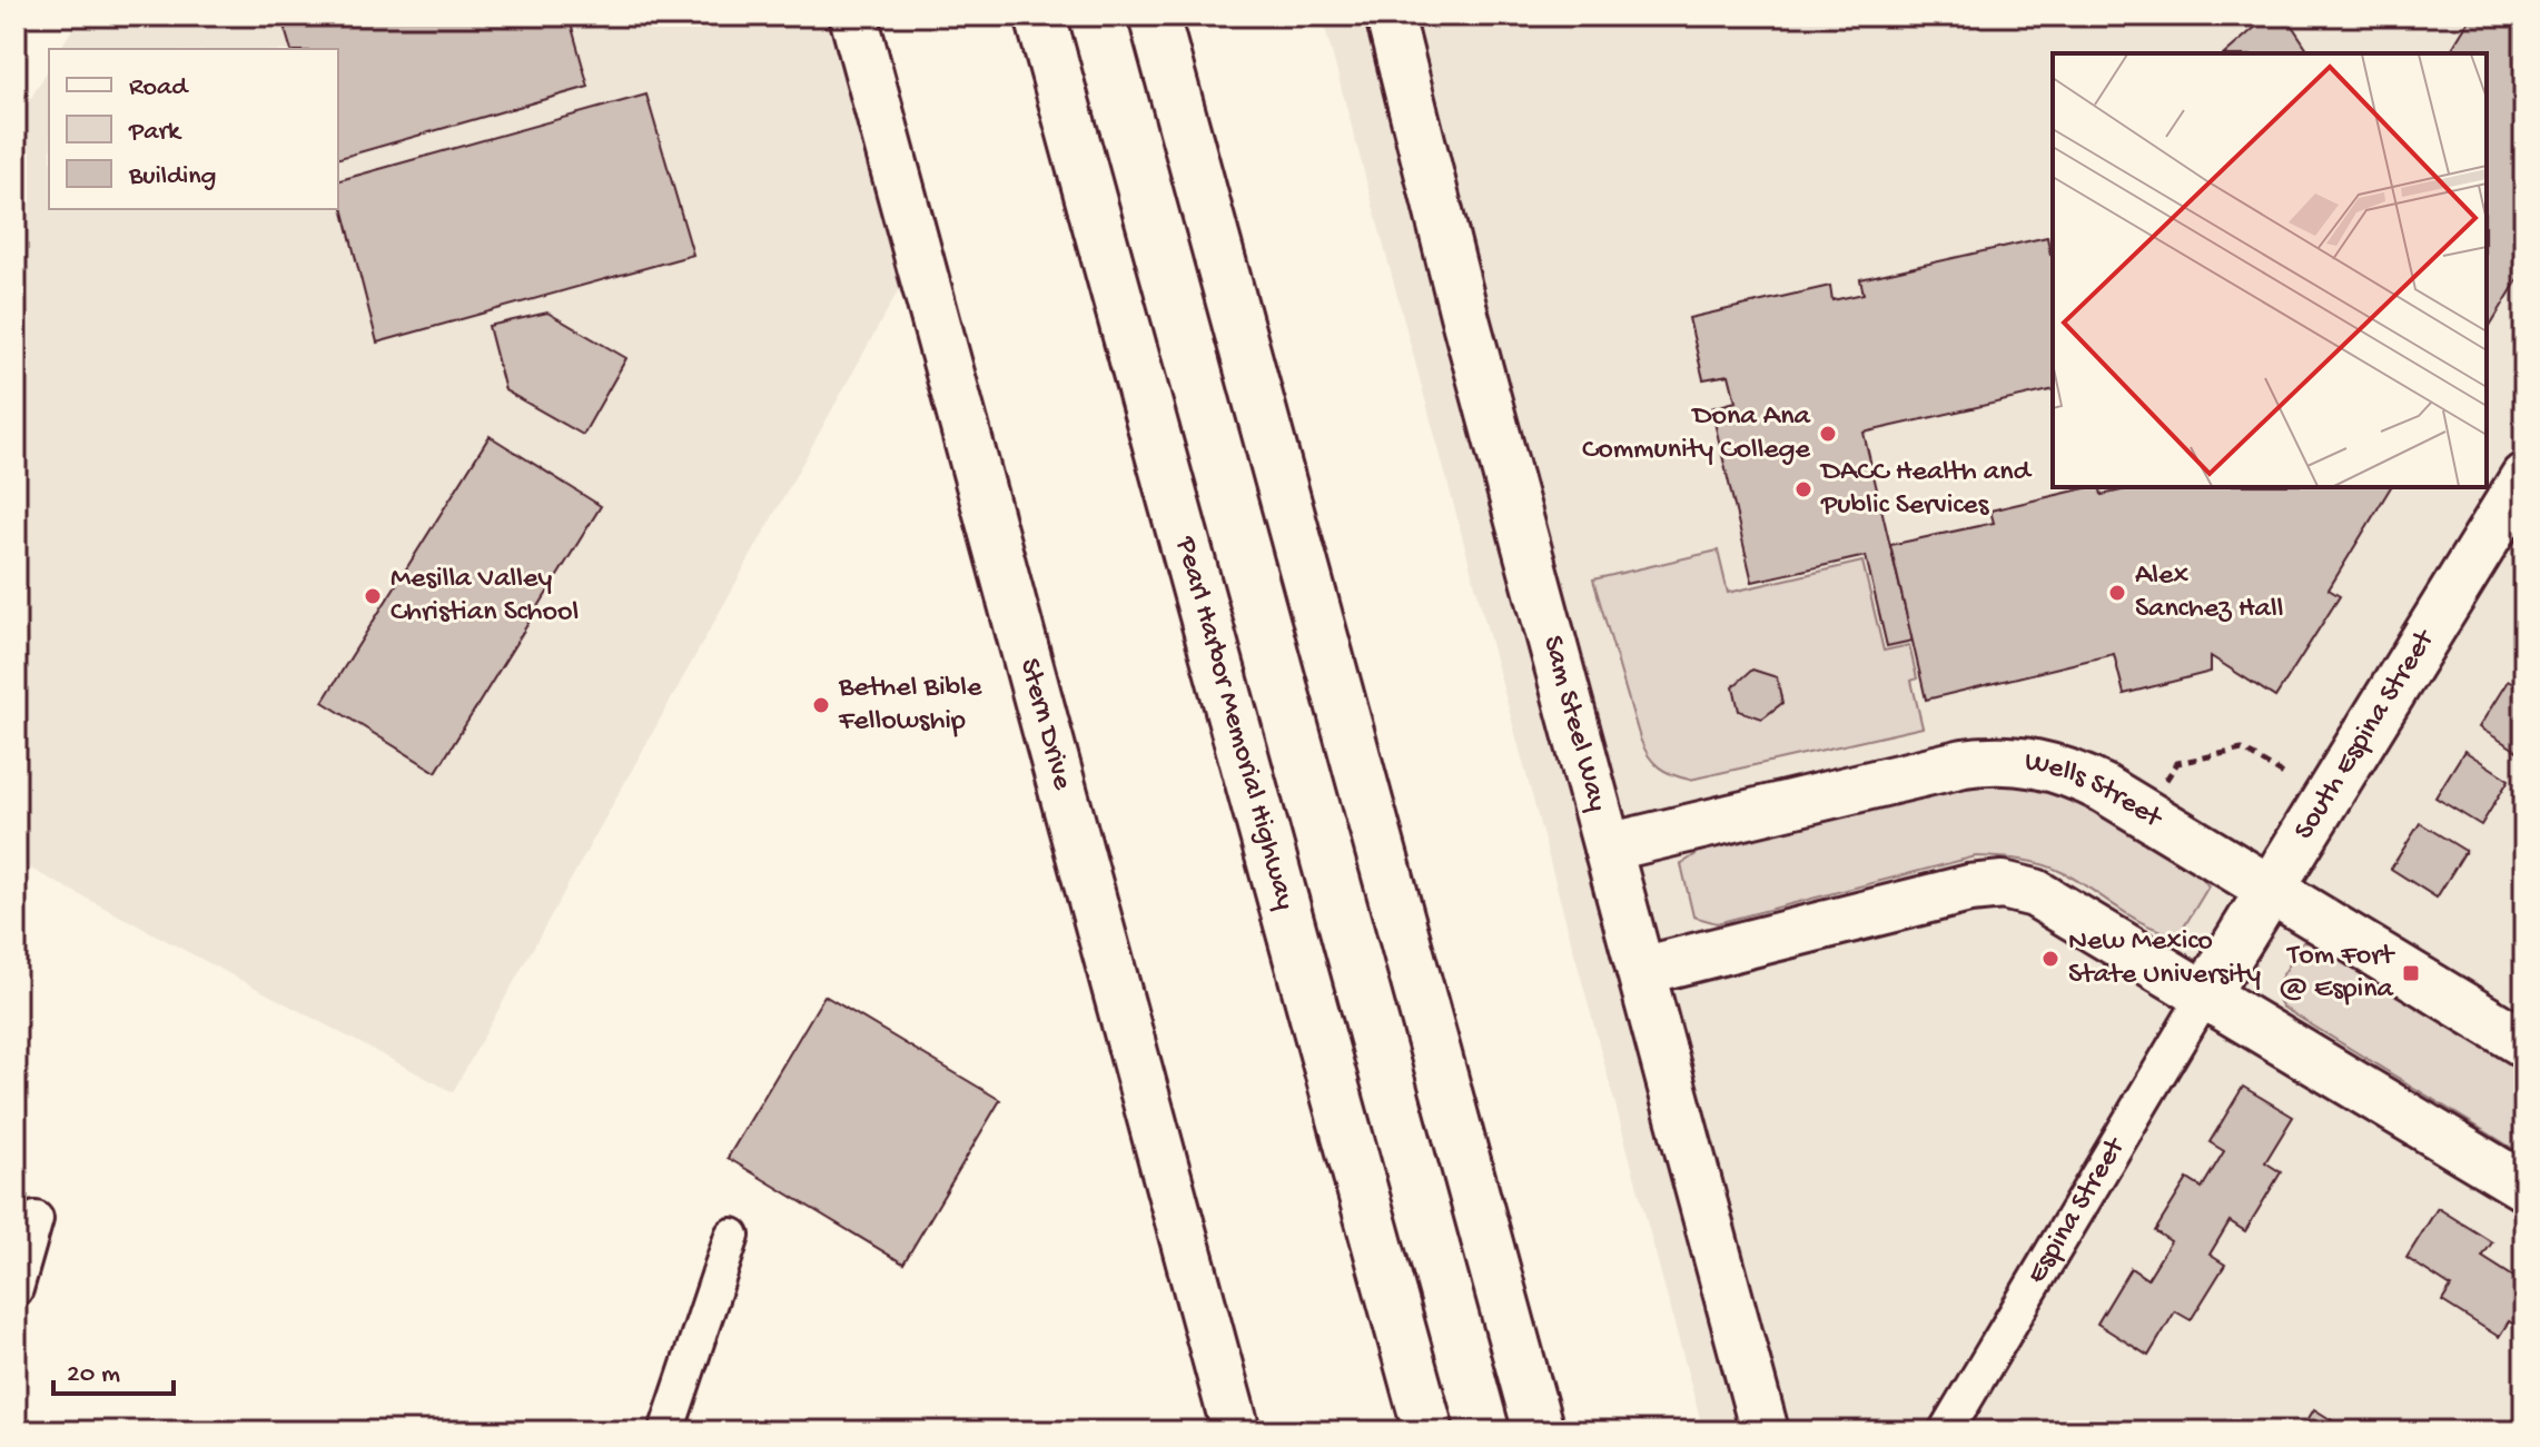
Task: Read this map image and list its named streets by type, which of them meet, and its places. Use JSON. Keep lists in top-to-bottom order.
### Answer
{
  "streets": {
    "highway": ["Pearl Harbor Memorial Highway"],
    "street": [
      "Stern Drive",
      "Sam Steel Way",
      "South Espina Street",
      "Wells Street",
      "Espina Street"
    ]
  },
  "crossings": [
    ["Sam Steel Way", "Wells Street"],
    ["South Espina Street", "Wells Street"],
    ["South Espina Street", "Espina Street"]
  ],
  "places": {
    "other": [
      "Dona Ana Community College",
      "DACC Health and Public Services",
      "Alex Sanchez Hall",
      "Mesilla Valley Christian School",
      "Bethel Bible Fellowship",
      "New Mexico State University"
    ],
    "transit": ["Tom Fort @ Espina"]
  },
  "legend": ["Road", "Park", "Building"],
  "scale_bar": "20 m"
}
